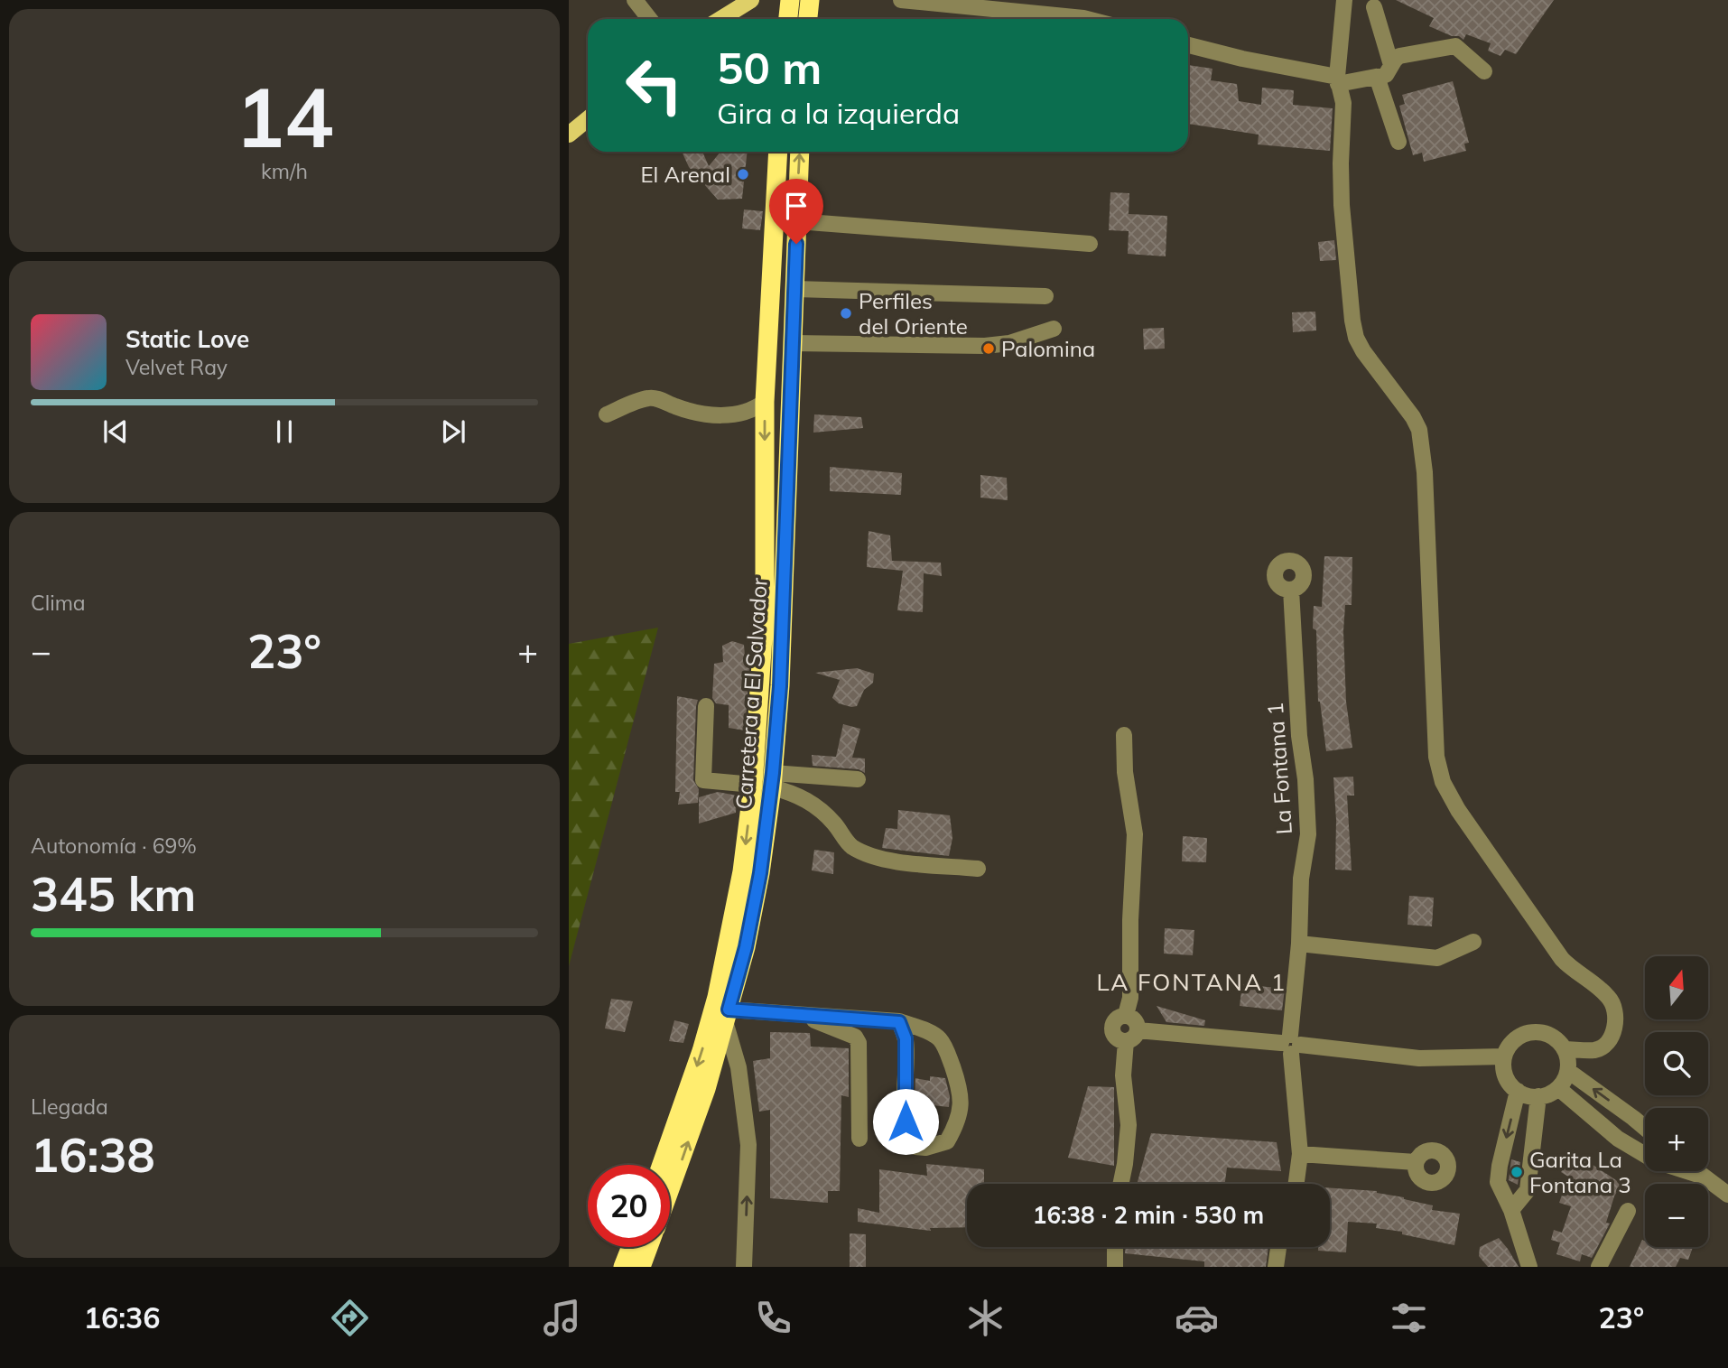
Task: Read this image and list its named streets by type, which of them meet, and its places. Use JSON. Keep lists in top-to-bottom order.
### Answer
{
  "streets": {
    "highway": ["Carretera a El Salvador"],
    "street": ["La Fontana 1"]
  },
  "districts": ["LA FONTANA 1"],
  "places": [
    "El Arenal",
    "Perfiles del Oriente",
    "Palomina",
    "Garita La Fontana 3"
  ],
  "north": "top",
  "page": {
    "tile": [
      ["14", "km/h"],
      "Clima",
      ["Autonomía · 69%", "345 km"],
      ["Llegada", "16:38"]
    ],
    "turn": ["50 m", "Gira a la izquierda"],
    "song": ["Static Love", "Velvet Ray"],
    "heat": ["−", "23°", "+"],
    "map_buttons": ["+", "−"],
    "limit": "20",
    "trip": "16:38 · 2 min · 530 m",
    "tabs": ["16:36", "23°"]
  }
}
